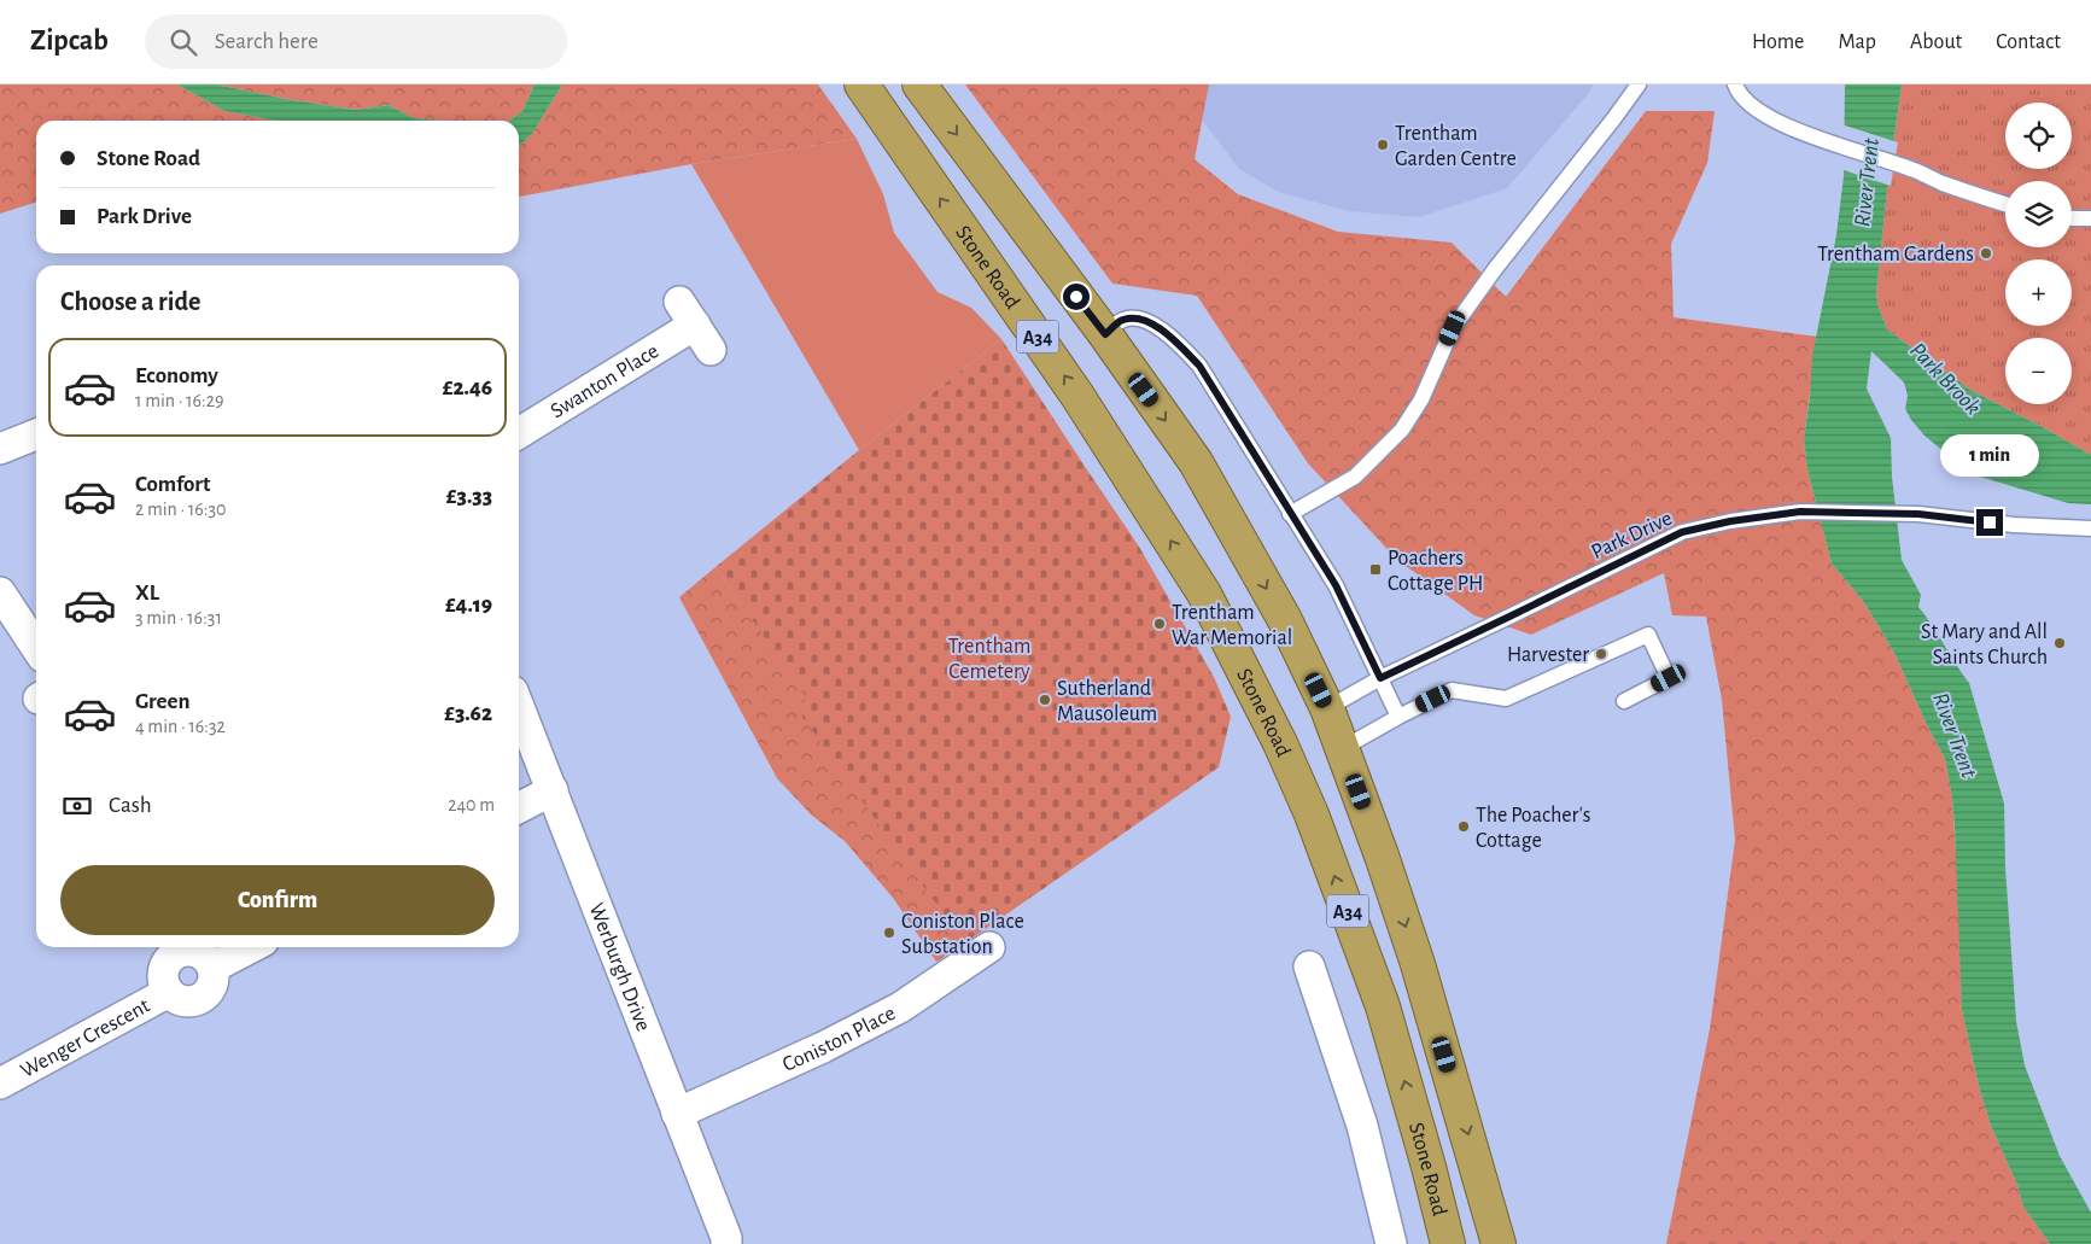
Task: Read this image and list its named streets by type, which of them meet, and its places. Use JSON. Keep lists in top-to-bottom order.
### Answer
{
  "streets": {
    "highway": ["Stone Road", "A34"],
    "street": [
      "Swanton Place",
      "Werburgh Drive",
      "Wenger Crescent",
      "Coniston Place"
    ],
    "lane": ["Park Drive"]
  },
  "crossings": [
    ["A34", "Park Drive"],
    ["Werburgh Drive", "Coniston Place"]
  ],
  "water": ["River Trent", "Park Brook"],
  "parks": ["Trentham Cemetery"],
  "places": {
    "other": [
      "Trentham Garden Centre",
      "Trentham Gardens",
      "Trentham War Memorial",
      "St Mary and All Saints Church",
      "Harvester",
      "Sutherland Mausoleum",
      "The Poacher's Cottage",
      "Coniston Place Substation"
    ],
    "transit": ["Poachers Cottage PH"]
  },
  "page": {
    "header": "Zipcab",
    "search": "Search here",
    "nav": [
      "Home",
      "Map",
      "About",
      "Contact"
    ],
    "map_buttons": ["+", "−"],
    "banner": ["Stone Road", "Park Drive"],
    "heading": "Choose a ride",
    "list": [
      {
        "name": "Economy",
        "note": "1 min · 16:29",
        "value": "£2.46"
      },
      {
        "name": "Comfort",
        "note": "2 min · 16:30",
        "value": "£3.33"
      },
      {
        "name": "XL",
        "note": "3 min · 16:31",
        "value": "£4.19"
      },
      {
        "name": "Green",
        "note": "4 min · 16:32",
        "value": "£3.62"
      }
    ],
    "bubble": "1 min",
    "pay": ["Cash", "240 m"],
    "buttons": "Confirm"
  }
}
